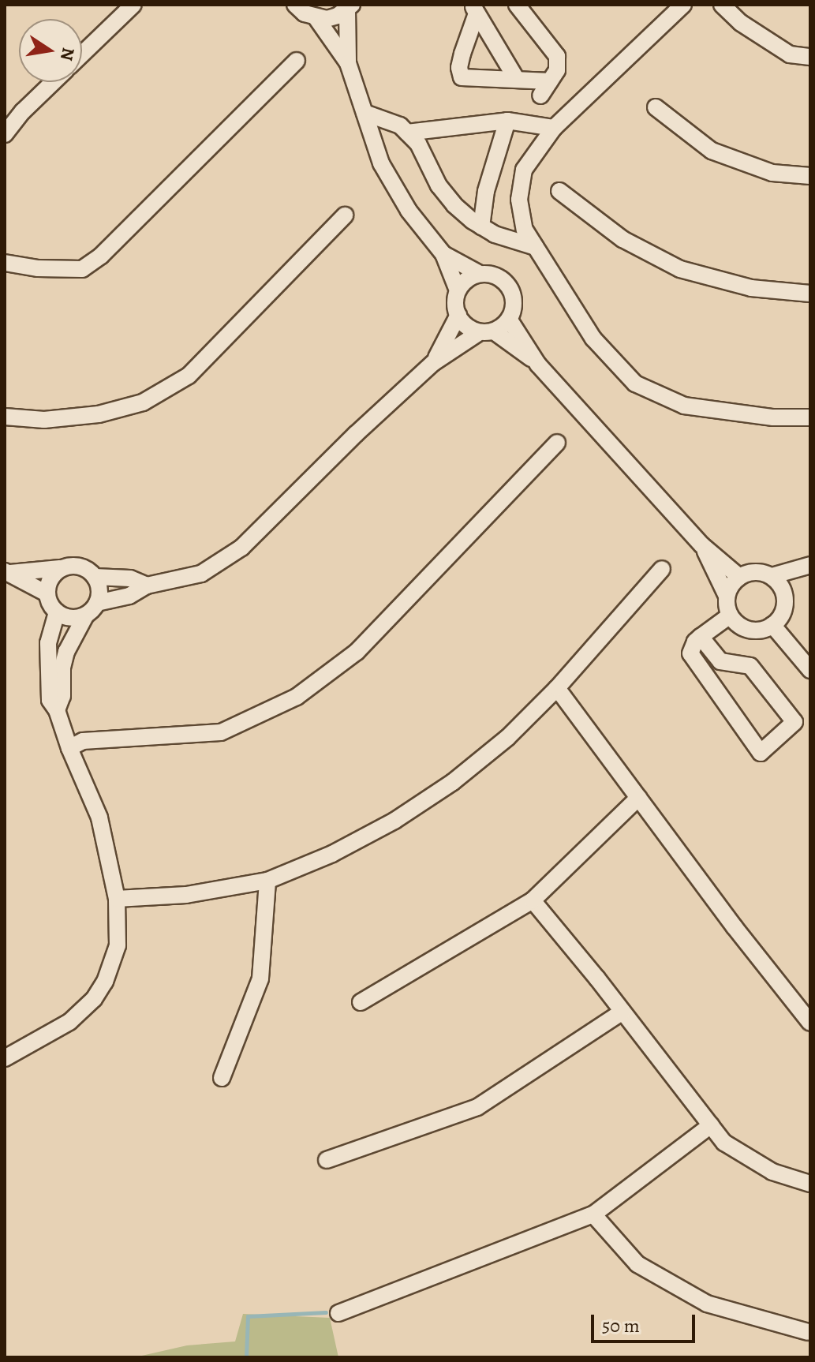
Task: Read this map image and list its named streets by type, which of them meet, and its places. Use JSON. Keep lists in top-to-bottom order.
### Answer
{
  "scale_bar": "50 m",
  "north": "right"
}
